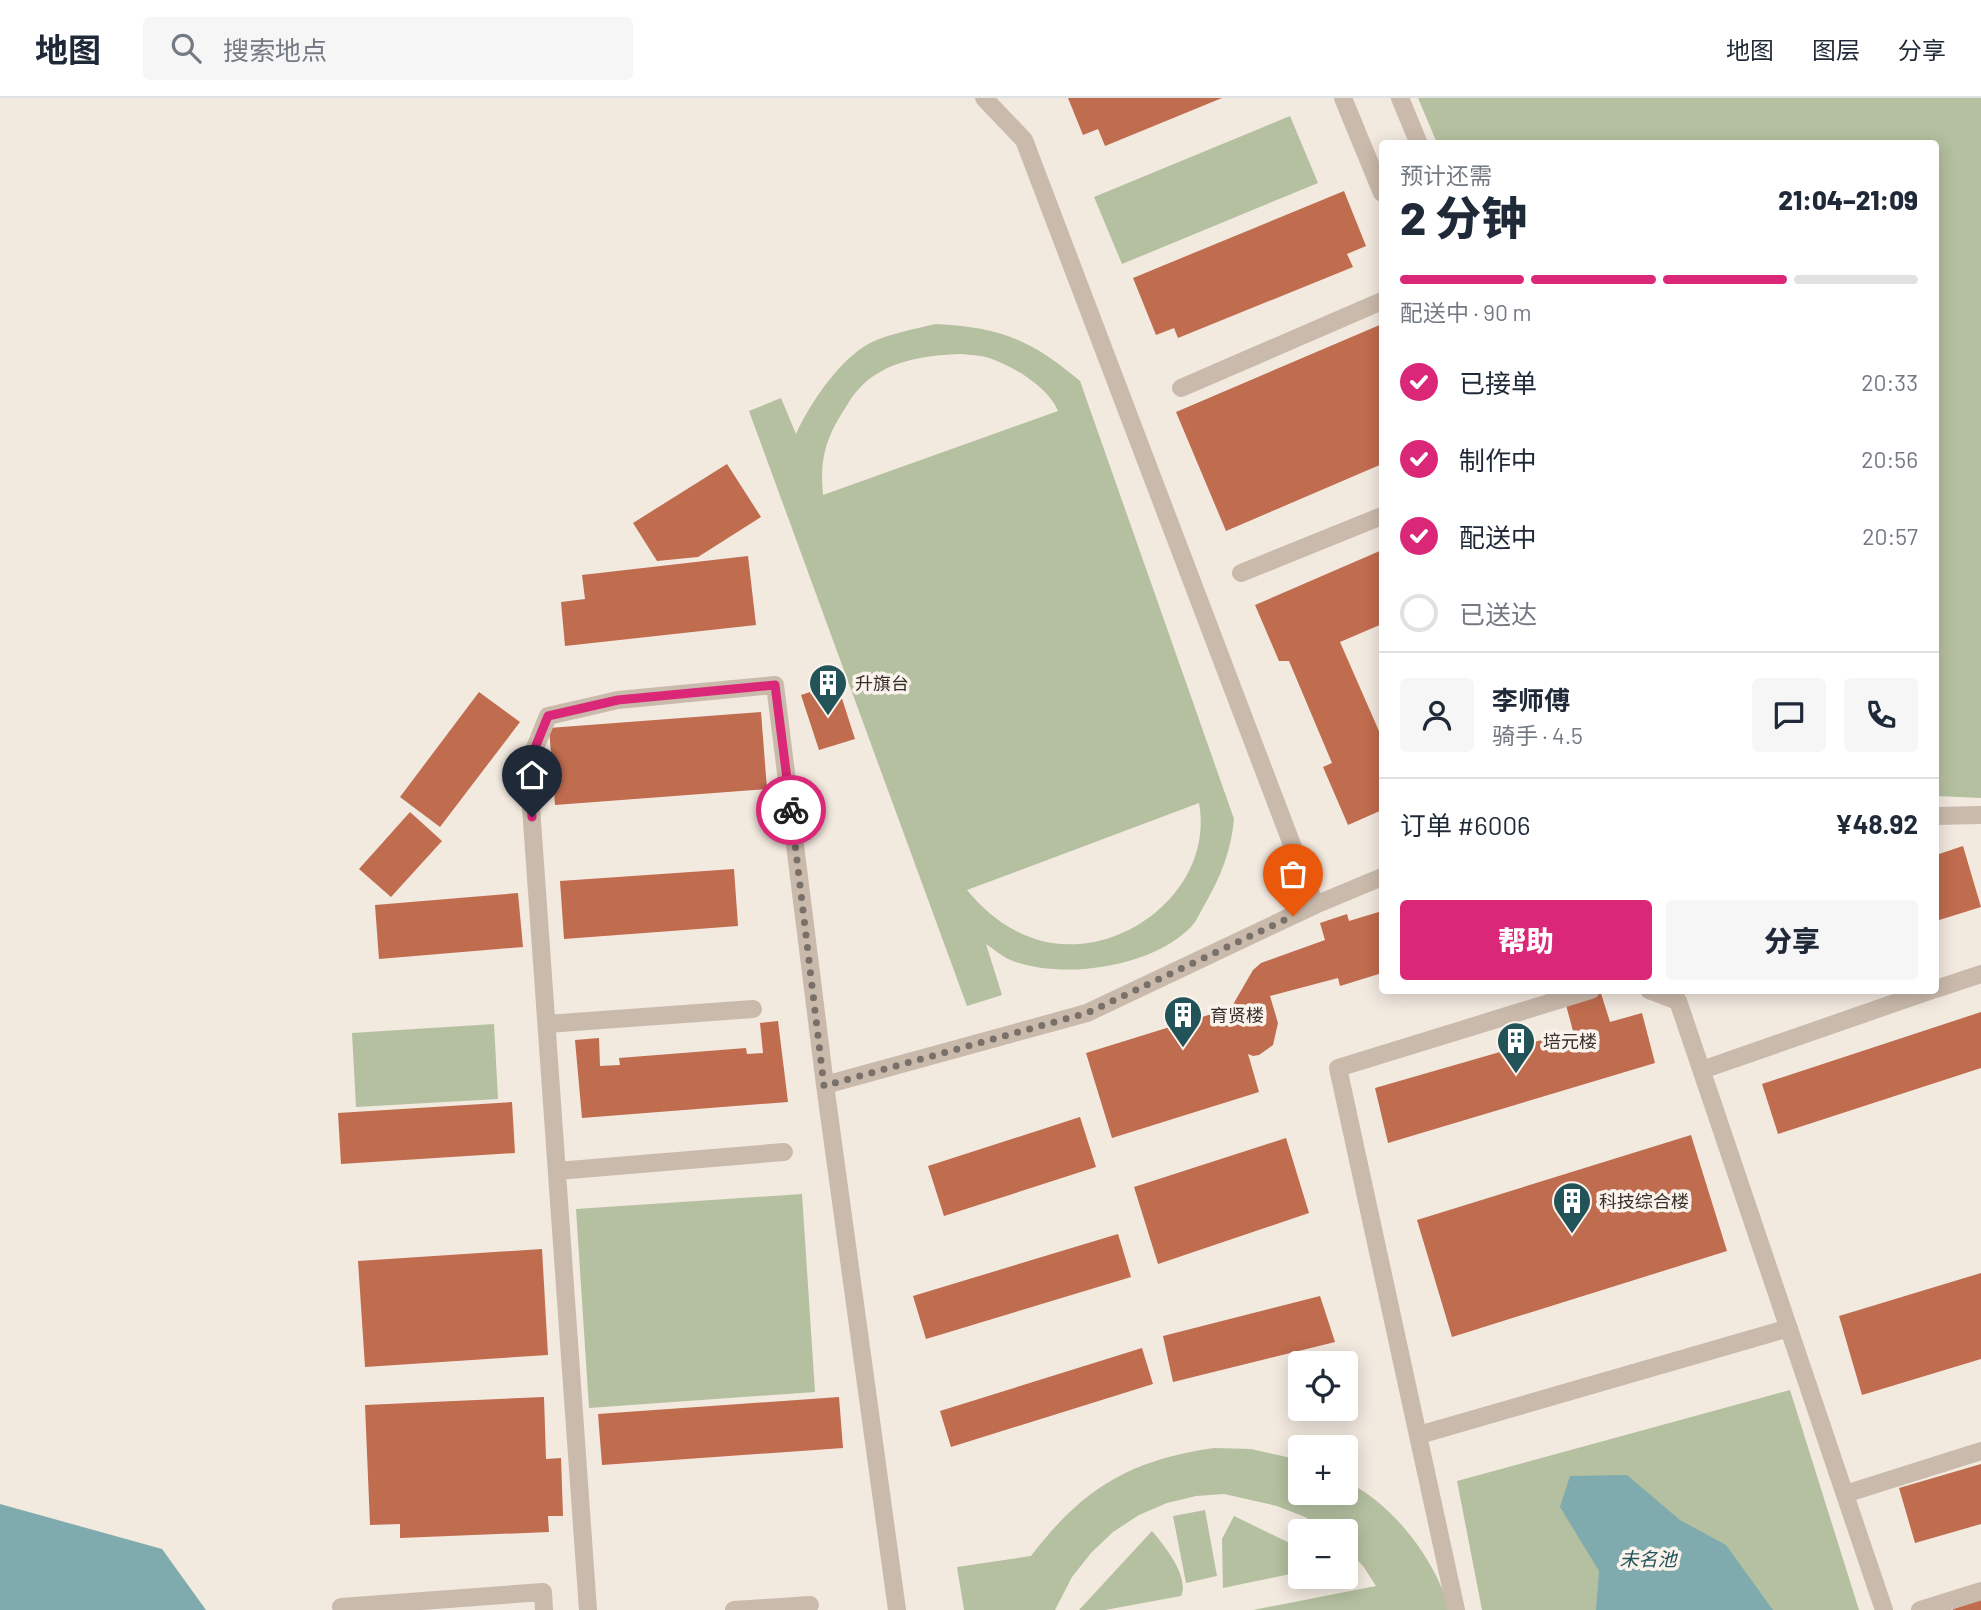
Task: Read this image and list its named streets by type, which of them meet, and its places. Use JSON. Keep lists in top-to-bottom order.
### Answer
{
  "water": ["未名池"],
  "places": {
    "building": [
      "升旗台",
      "育贤楼",
      "培元楼",
      "科技综合楼"
    ]
  },
  "page": {
    "header": "地图",
    "search": "搜索地点",
    "nav": ["地图", "图层", "分享"],
    "heading": ["2 分钟", "预计还需", "21:04–21:09"],
    "panel": [
      "李师傅",
      "骑手 · 4.5",
      "订单 #6006",
      "¥48.92"
    ],
    "bar": "配送中 · 90 m",
    "list": [
      ["已接单", "20:33"],
      ["制作中", "20:56"],
      ["配送中", "20:57"],
      "已送达"
    ],
    "buttons": ["帮助", "分享"],
    "map_buttons": ["+", "−"]
  }
}
